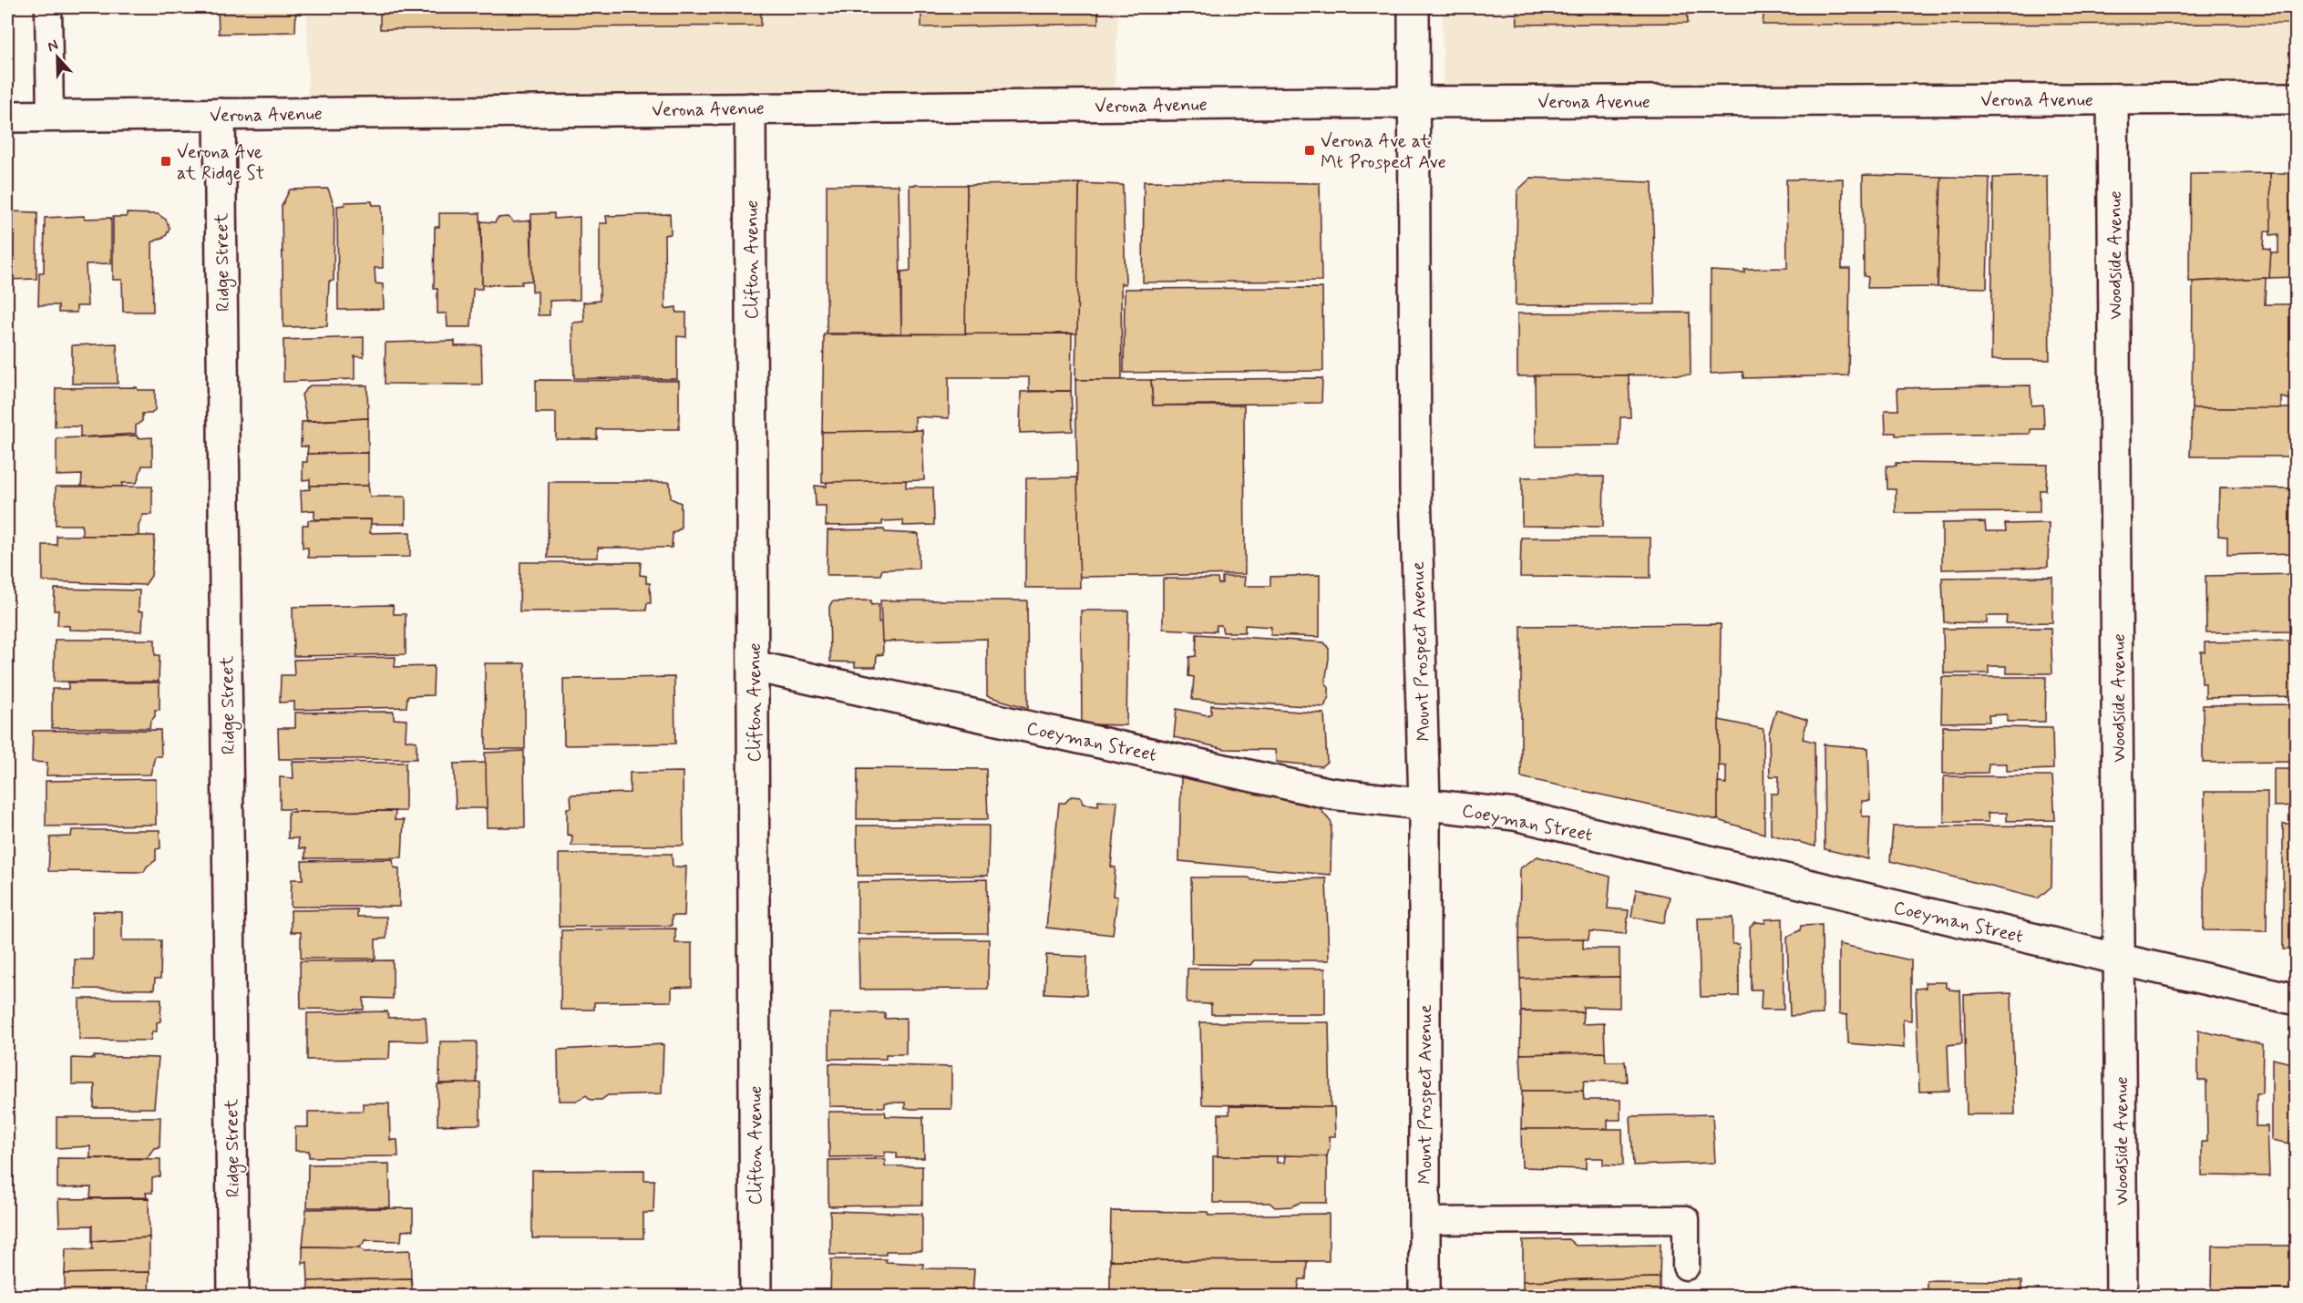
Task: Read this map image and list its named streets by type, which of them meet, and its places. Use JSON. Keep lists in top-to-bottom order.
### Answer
{
  "streets": {
    "street": [
      "Verona Avenue",
      "Woodside Avenue",
      "Clifton Avenue",
      "Ridge Street",
      "Mount Prospect Avenue",
      "Coeyman Street"
    ]
  },
  "crossings": [
    ["Verona Avenue", "Woodside Avenue"],
    ["Verona Avenue", "Clifton Avenue"],
    ["Verona Avenue", "Ridge Street"],
    ["Verona Avenue", "Mount Prospect Avenue"],
    ["Woodside Avenue", "Coeyman Street"],
    ["Clifton Avenue", "Coeyman Street"],
    ["Mount Prospect Avenue", "Coeyman Street"]
  ],
  "places": {
    "transit": ["Verona Ave at Mt Prospect Ave", "Verona Ave at Ridge St"]
  },
  "north": "top"
}
